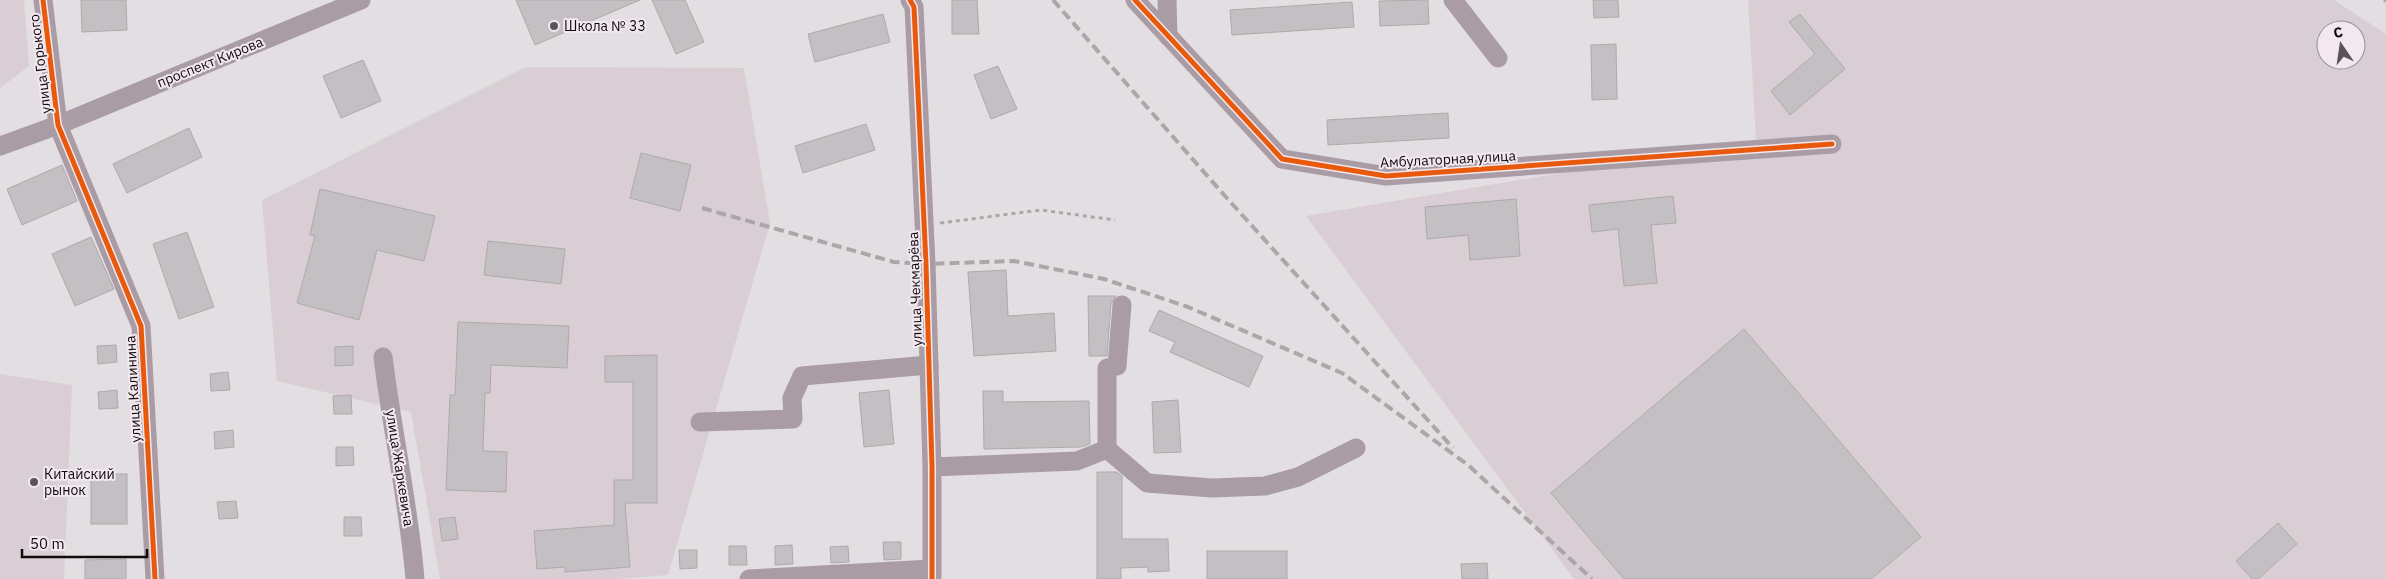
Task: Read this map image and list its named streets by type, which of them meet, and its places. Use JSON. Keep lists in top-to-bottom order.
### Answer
{
  "streets": {
    "street": [
      "проспект Кирова",
      "улица Горького",
      "Амбулаторная улица",
      "улица Чекмарёва",
      "улица Калинина",
      "улица Жаркевича"
    ]
  },
  "crossings": [
    ["проспект Кирова", "улица Горького"],
    ["проспект Кирова", "улица Калинина"],
    ["улица Горького", "улица Калинина"]
  ],
  "places": ["Школа № 33", "Китайский рынок"],
  "scale_bar": "50 m",
  "north": "top"
}
